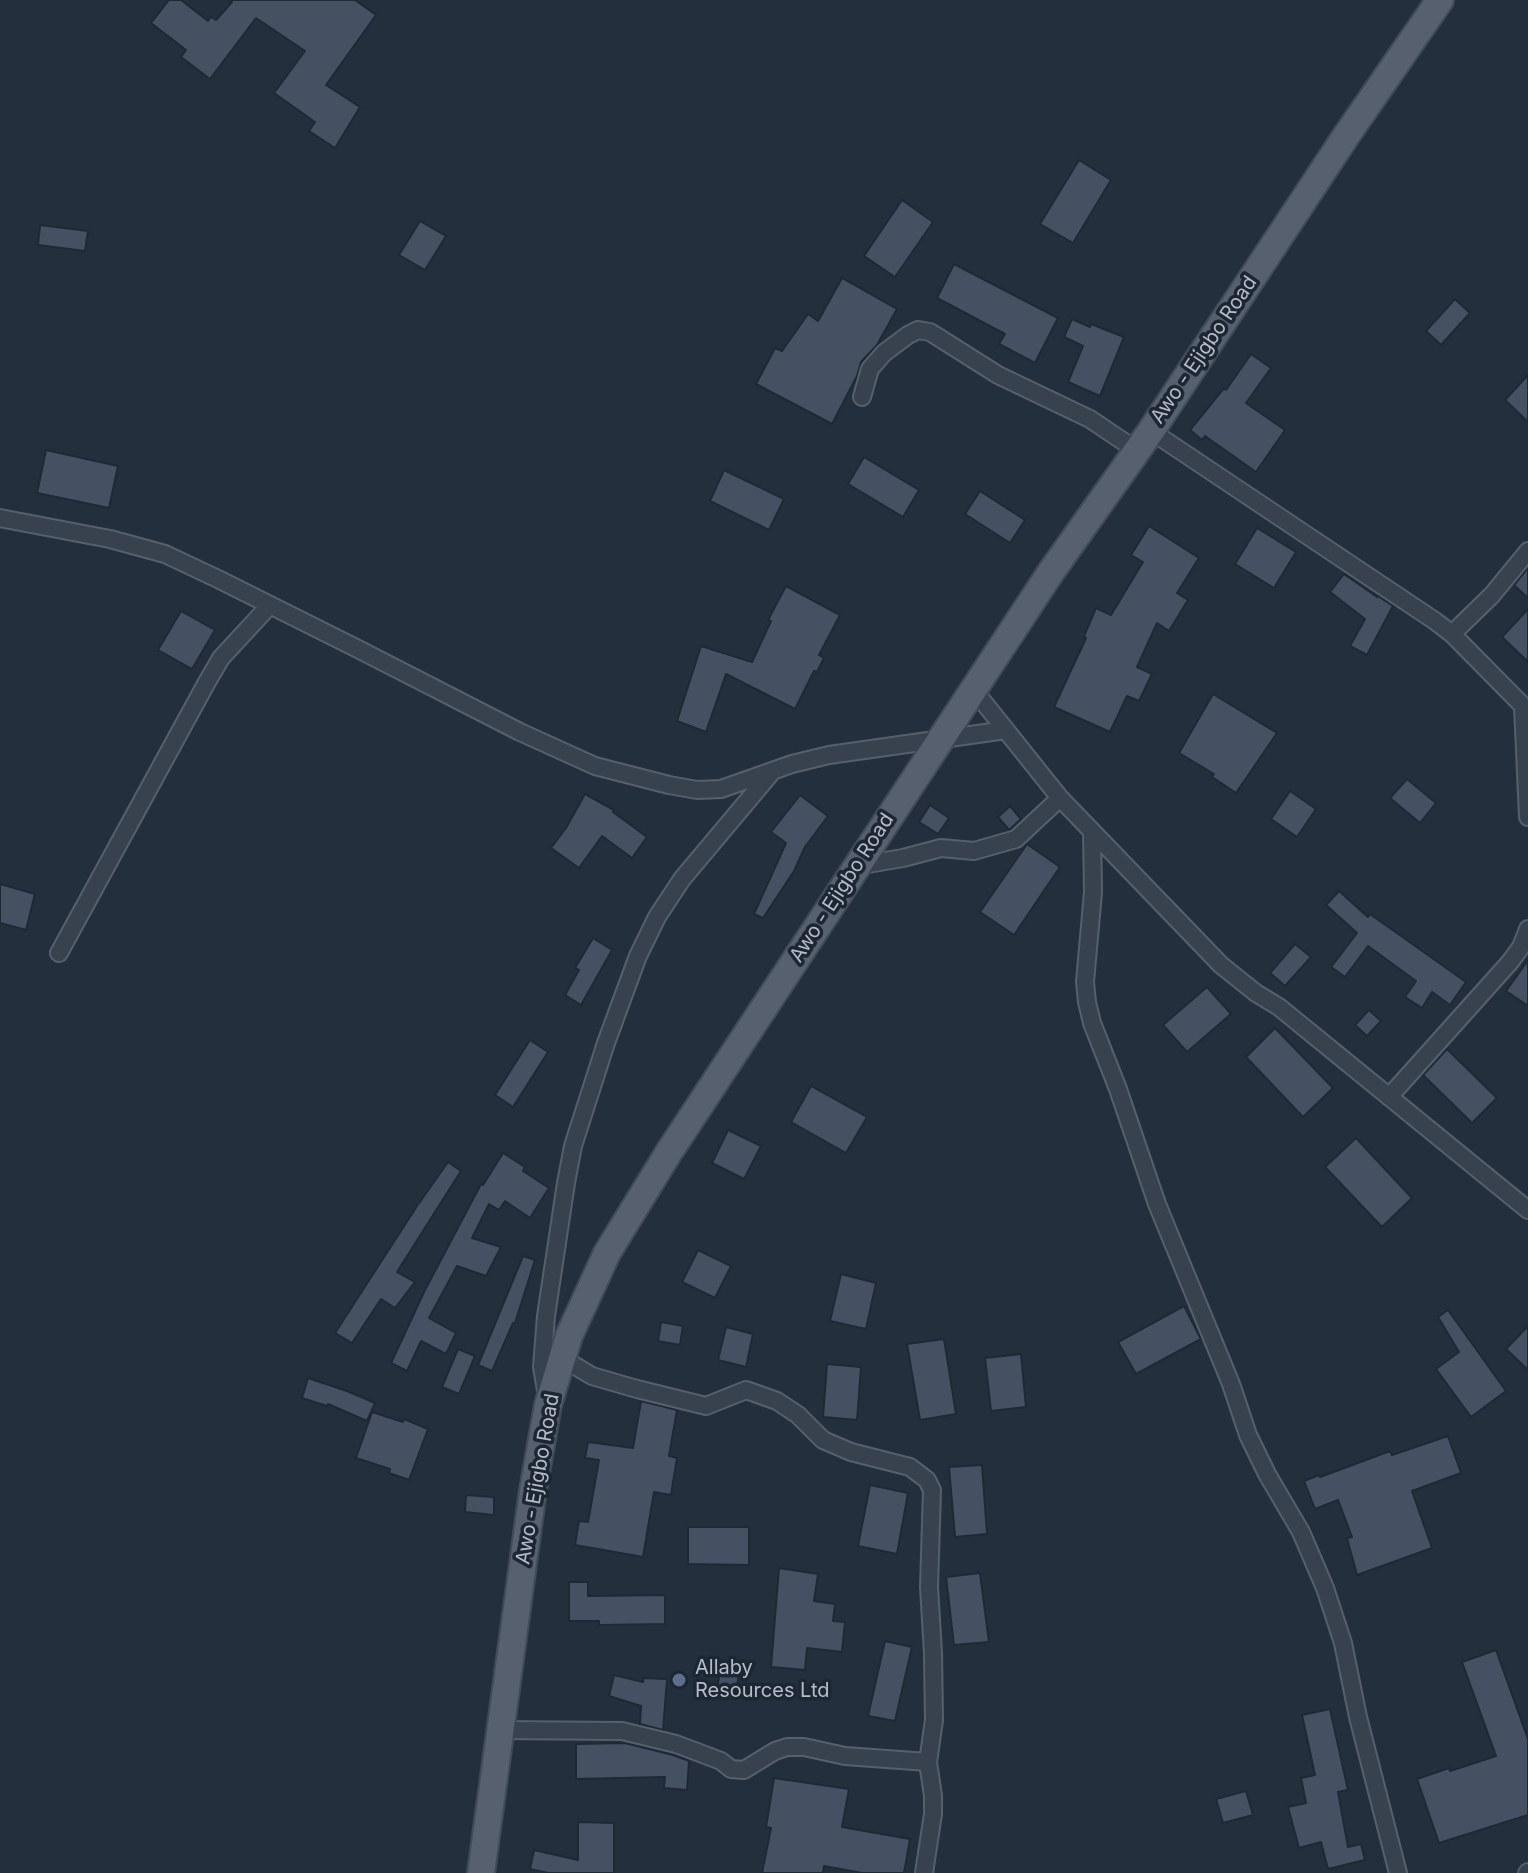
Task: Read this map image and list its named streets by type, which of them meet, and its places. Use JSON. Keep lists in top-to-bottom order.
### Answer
{
  "streets": {
    "main road": ["Awo - Ejigbo Road"]
  },
  "places": ["Allaby Resources Ltd"]
}
